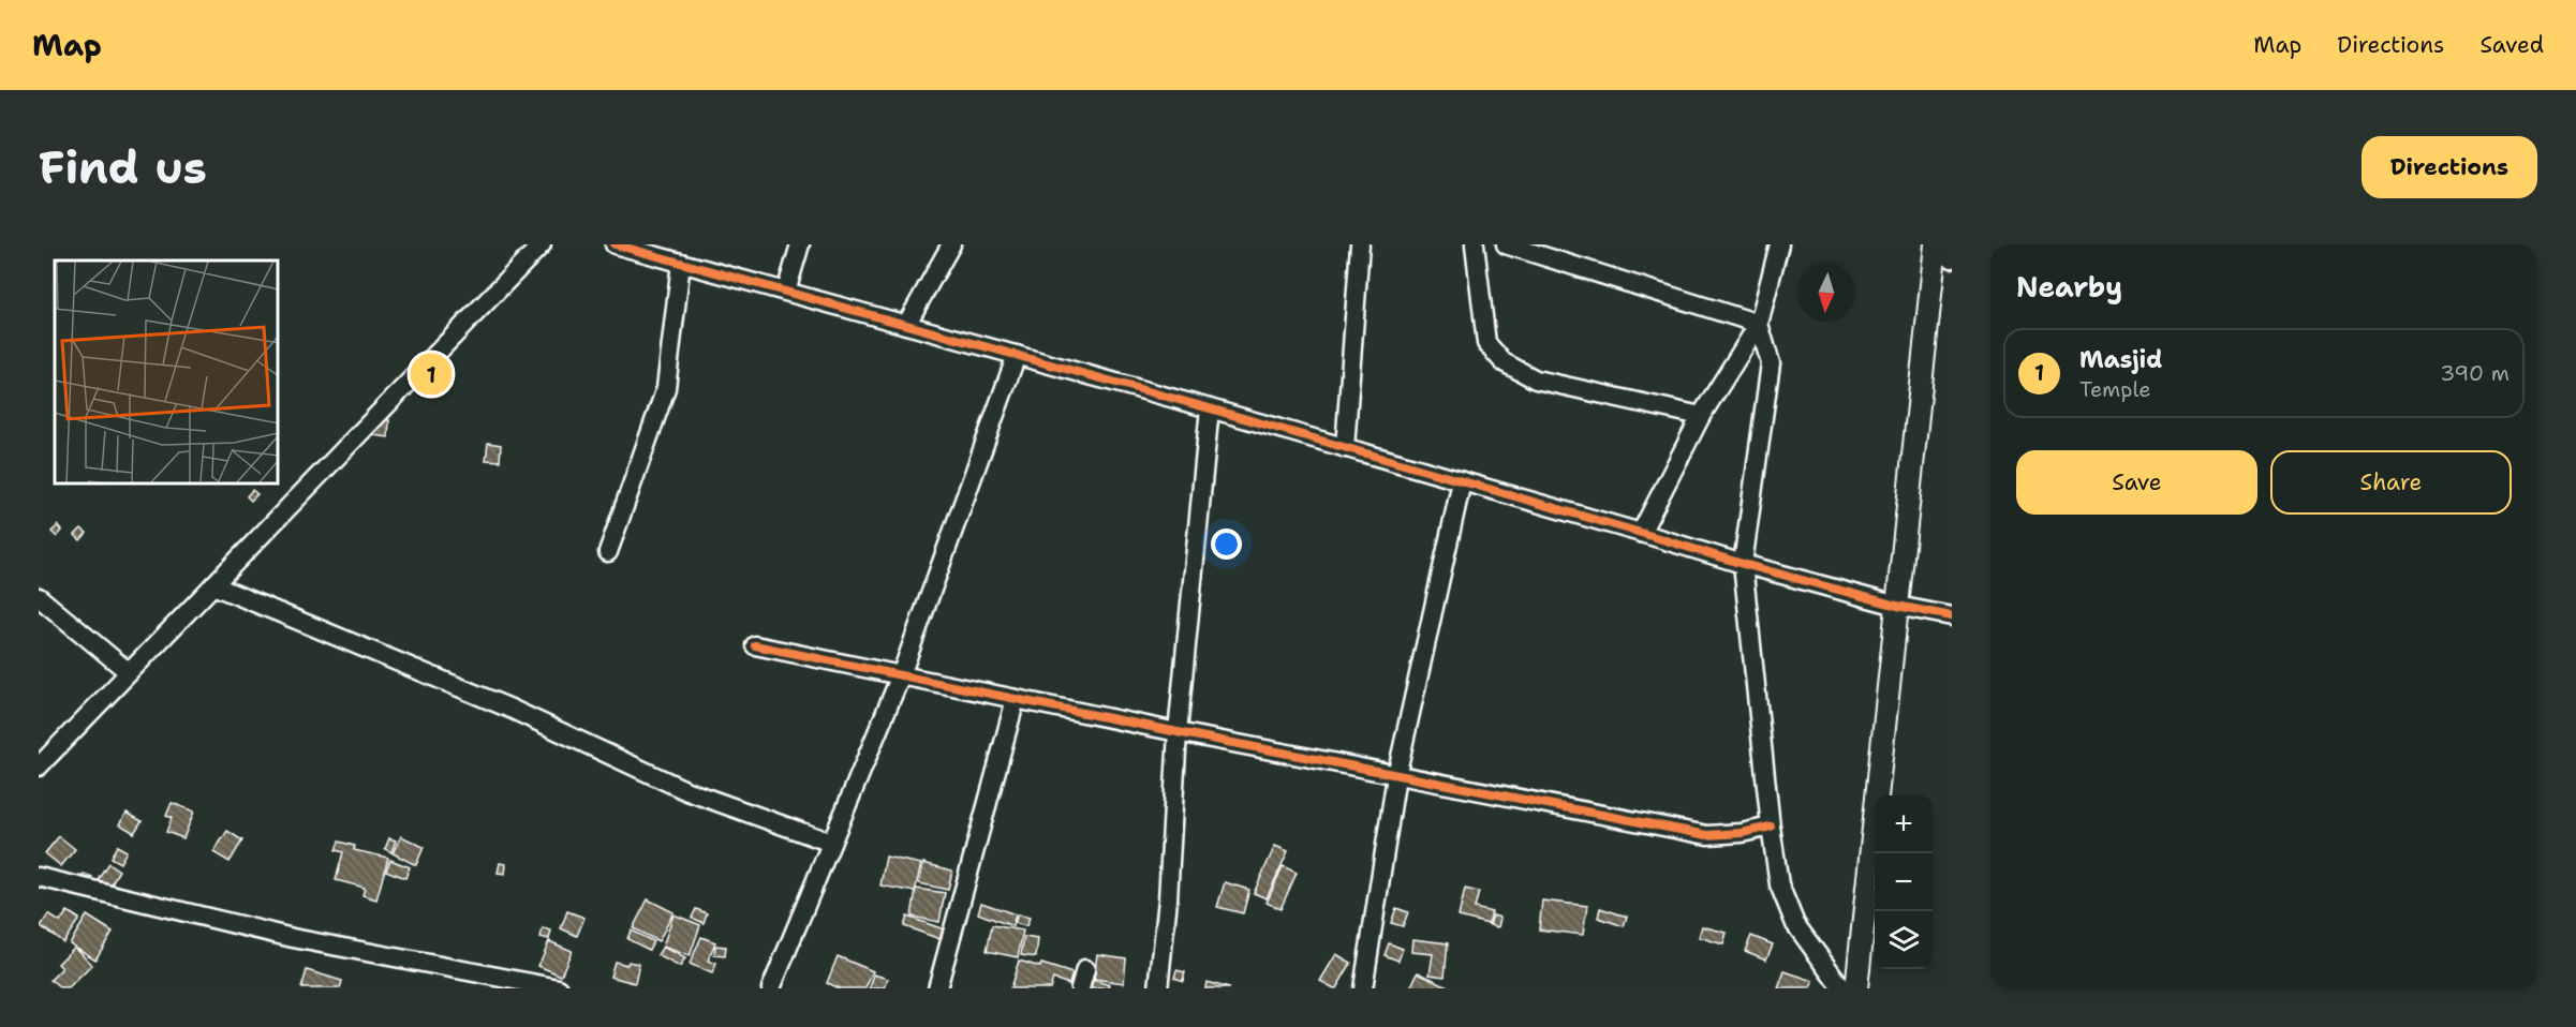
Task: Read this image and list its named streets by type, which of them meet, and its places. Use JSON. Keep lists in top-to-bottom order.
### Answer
{
  "north": "bottom",
  "page": {
    "header": "Map",
    "nav": ["Map", "Directions", "Saved"],
    "buttons": [
      "Directions",
      ["Save", "Share"]
    ],
    "title": "Find us",
    "heading": "Nearby",
    "list": [
      {
        "mark": "1",
        "name": "Masjid",
        "note": "Temple",
        "value": "390 m"
      }
    ],
    "pins": "1",
    "map_buttons": ["+", "−"]
  }
}
